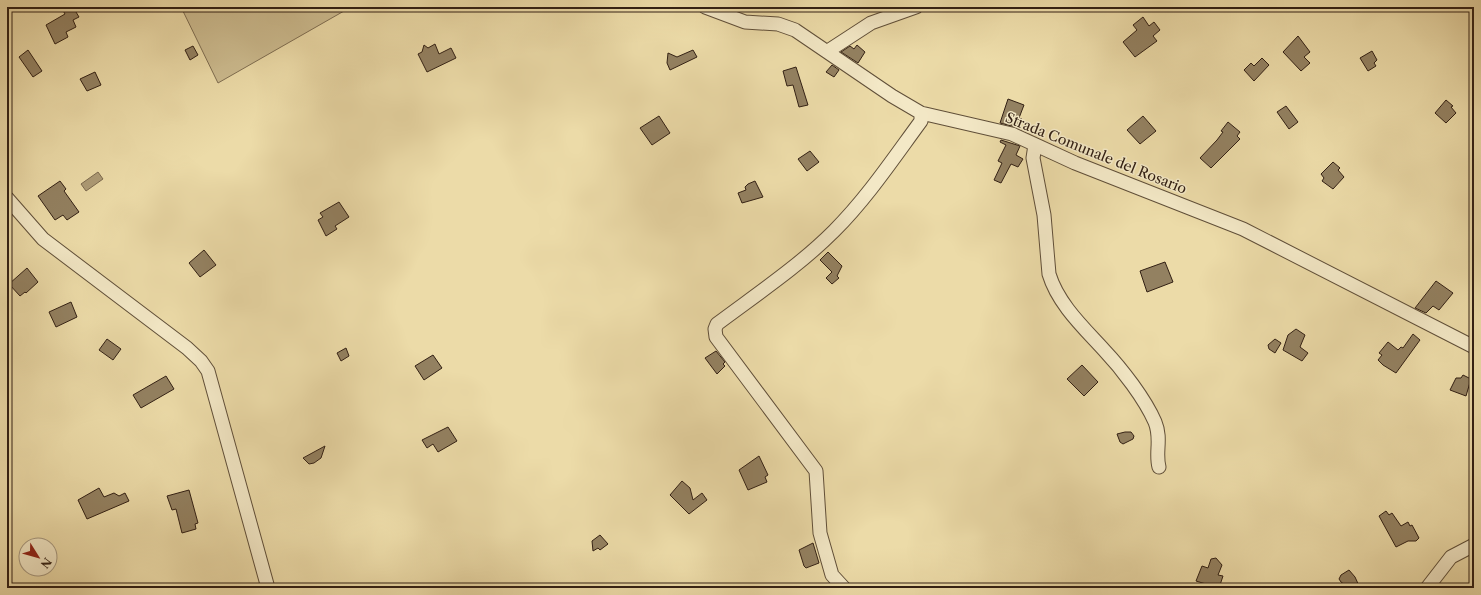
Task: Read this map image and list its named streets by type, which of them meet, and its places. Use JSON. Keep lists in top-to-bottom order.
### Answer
{
  "streets": {
    "street": ["Strada Comunale del Rosario"]
  },
  "north": "bottom right"
}
